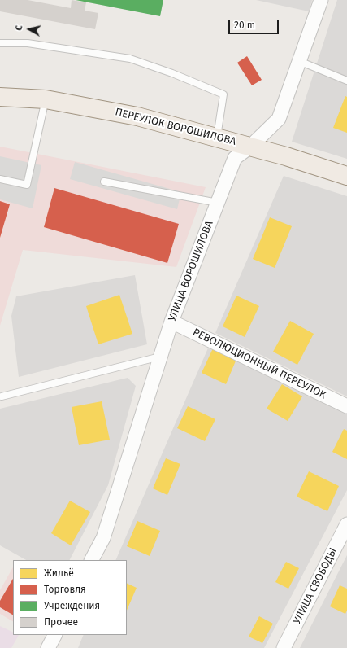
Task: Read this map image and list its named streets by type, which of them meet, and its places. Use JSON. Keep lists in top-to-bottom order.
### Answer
{
  "streets": {
    "main road": ["ПЕРЕУЛОК ВОРОШИЛОВА"],
    "street": ["УЛИЦА ВОРОШИЛОВА", "РЕВОЛЮЦИОННЫЙ ПЕРЕУЛОК", "УЛИЦА СВОБОДЫ"]
  },
  "crossings": [
    ["ПЕРЕУЛОК ВОРОШИЛОВА", "УЛИЦА ВОРОШИЛОВА"],
    ["УЛИЦА ВОРОШИЛОВА", "РЕВОЛЮЦИОННЫЙ ПЕРЕУЛОК"]
  ],
  "legend": [
    "Жильё",
    "Торговля",
    "Учреждения",
    "Прочее"
  ],
  "scale_bar": "20 m",
  "north": "left"
}
